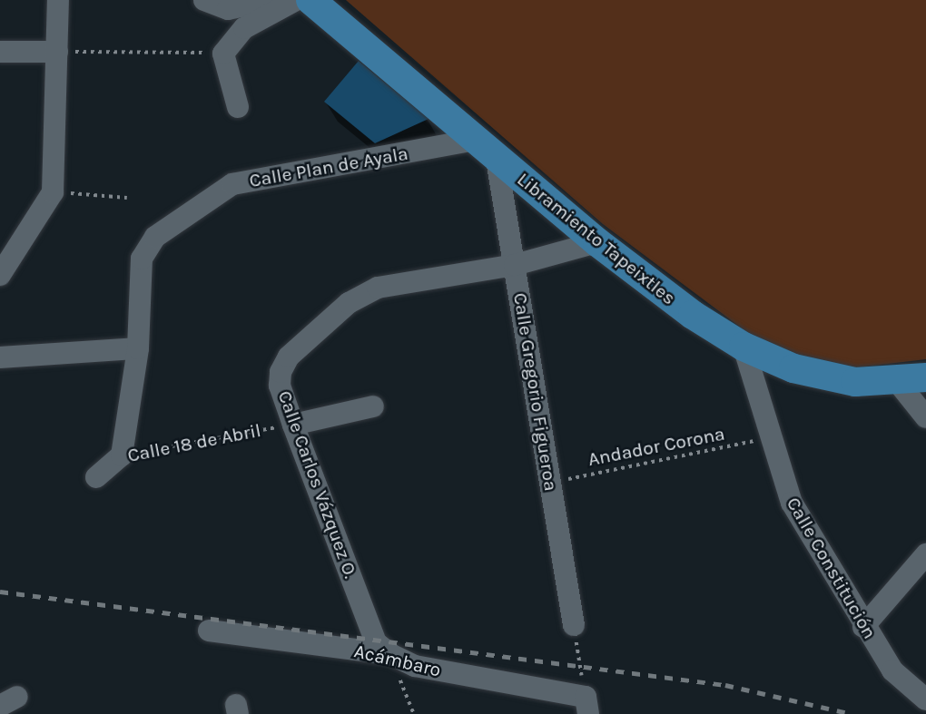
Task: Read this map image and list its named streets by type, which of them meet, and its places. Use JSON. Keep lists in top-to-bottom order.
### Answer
{
  "streets": {
    "main road": ["Libramiento Tapeixtles"],
    "street": [
      "Calle Plan de Ayala",
      "Calle Gregorio Figueroa",
      "Calle 18 de Abril",
      "Calle Carlos Vázquez O.",
      "Calle Constitución",
      "Acámbaro"
    ],
    "path": ["Andador Corona"]
  },
  "crossings": [
    ["Calle Plan de Ayala", "Libramiento Tapeixtles"],
    ["Calle Plan de Ayala", "Calle 18 de Abril"],
    ["Libramiento Tapeixtles", "Calle Gregorio Figueroa"],
    ["Libramiento Tapeixtles", "Calle Carlos Vázquez O."],
    ["Libramiento Tapeixtles", "Calle Constitución"],
    ["Calle Gregorio Figueroa", "Andador Corona"],
    ["Calle Gregorio Figueroa", "Calle Carlos Vázquez O."],
    ["Calle 18 de Abril", "Calle Carlos Vázquez O."],
    ["Andador Corona", "Calle Constitución"],
    ["Calle Carlos Vázquez O.", "Acámbaro"]
  ]
}
